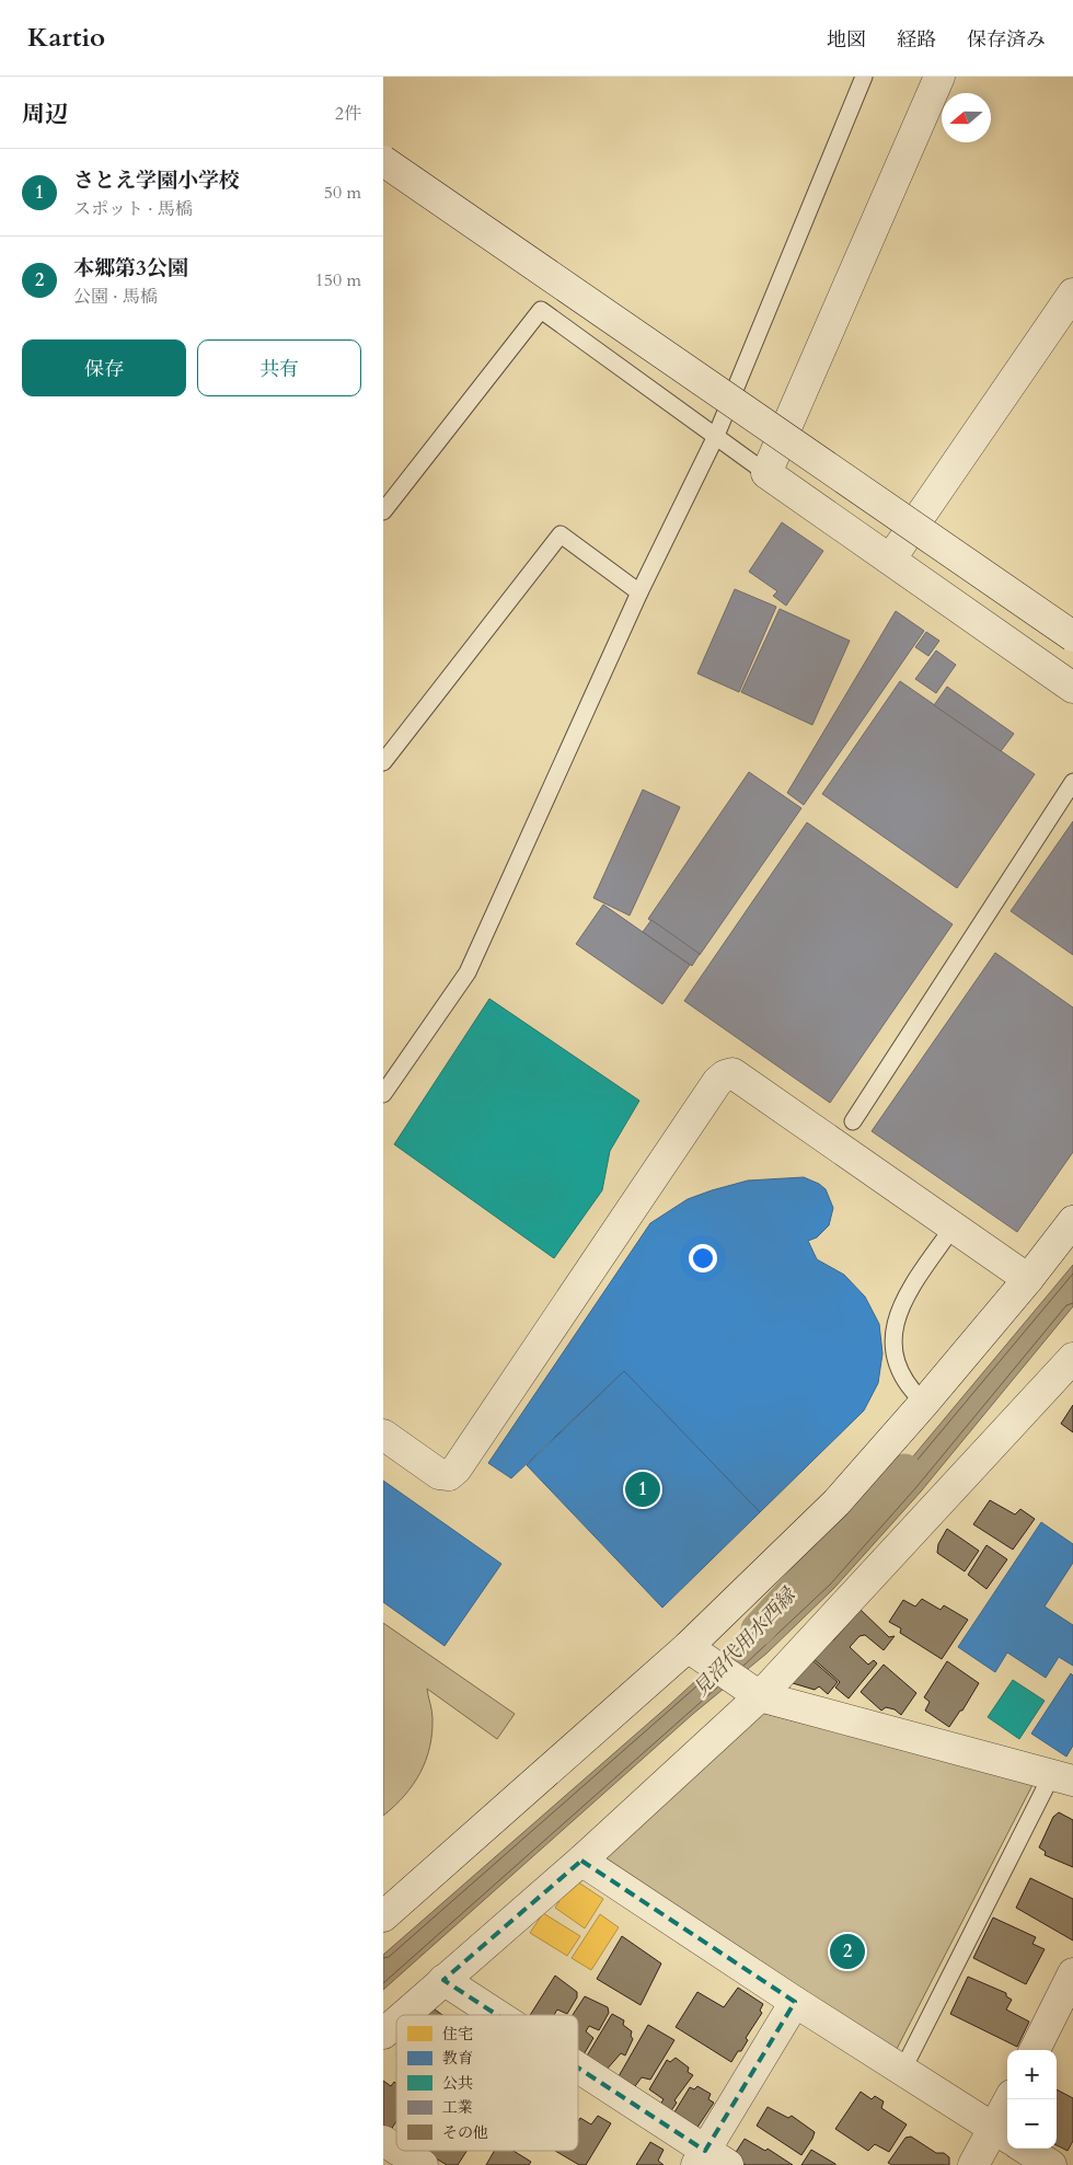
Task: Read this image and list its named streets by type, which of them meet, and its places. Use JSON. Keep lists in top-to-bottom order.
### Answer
{
  "water": ["見沼代用水西縁"],
  "legend": [
    "住宅",
    "教育",
    "公共",
    "工業",
    "その他"
  ],
  "north": "left",
  "page": {
    "header": "Kartio",
    "nav": ["地図", "経路", "保存済み"],
    "heading": ["周辺", "2件"],
    "list": [
      {
        "mark": "1",
        "name": "さとえ学園小学校",
        "note": "スポット · 馬橋",
        "value": "50 m"
      },
      {
        "mark": "2",
        "name": "本郷第3公園",
        "note": "公園 · 馬橋",
        "value": "150 m"
      }
    ],
    "buttons": ["保存", "共有"],
    "pins": ["1", "2"],
    "map_buttons": ["+", "−"]
  }
}
